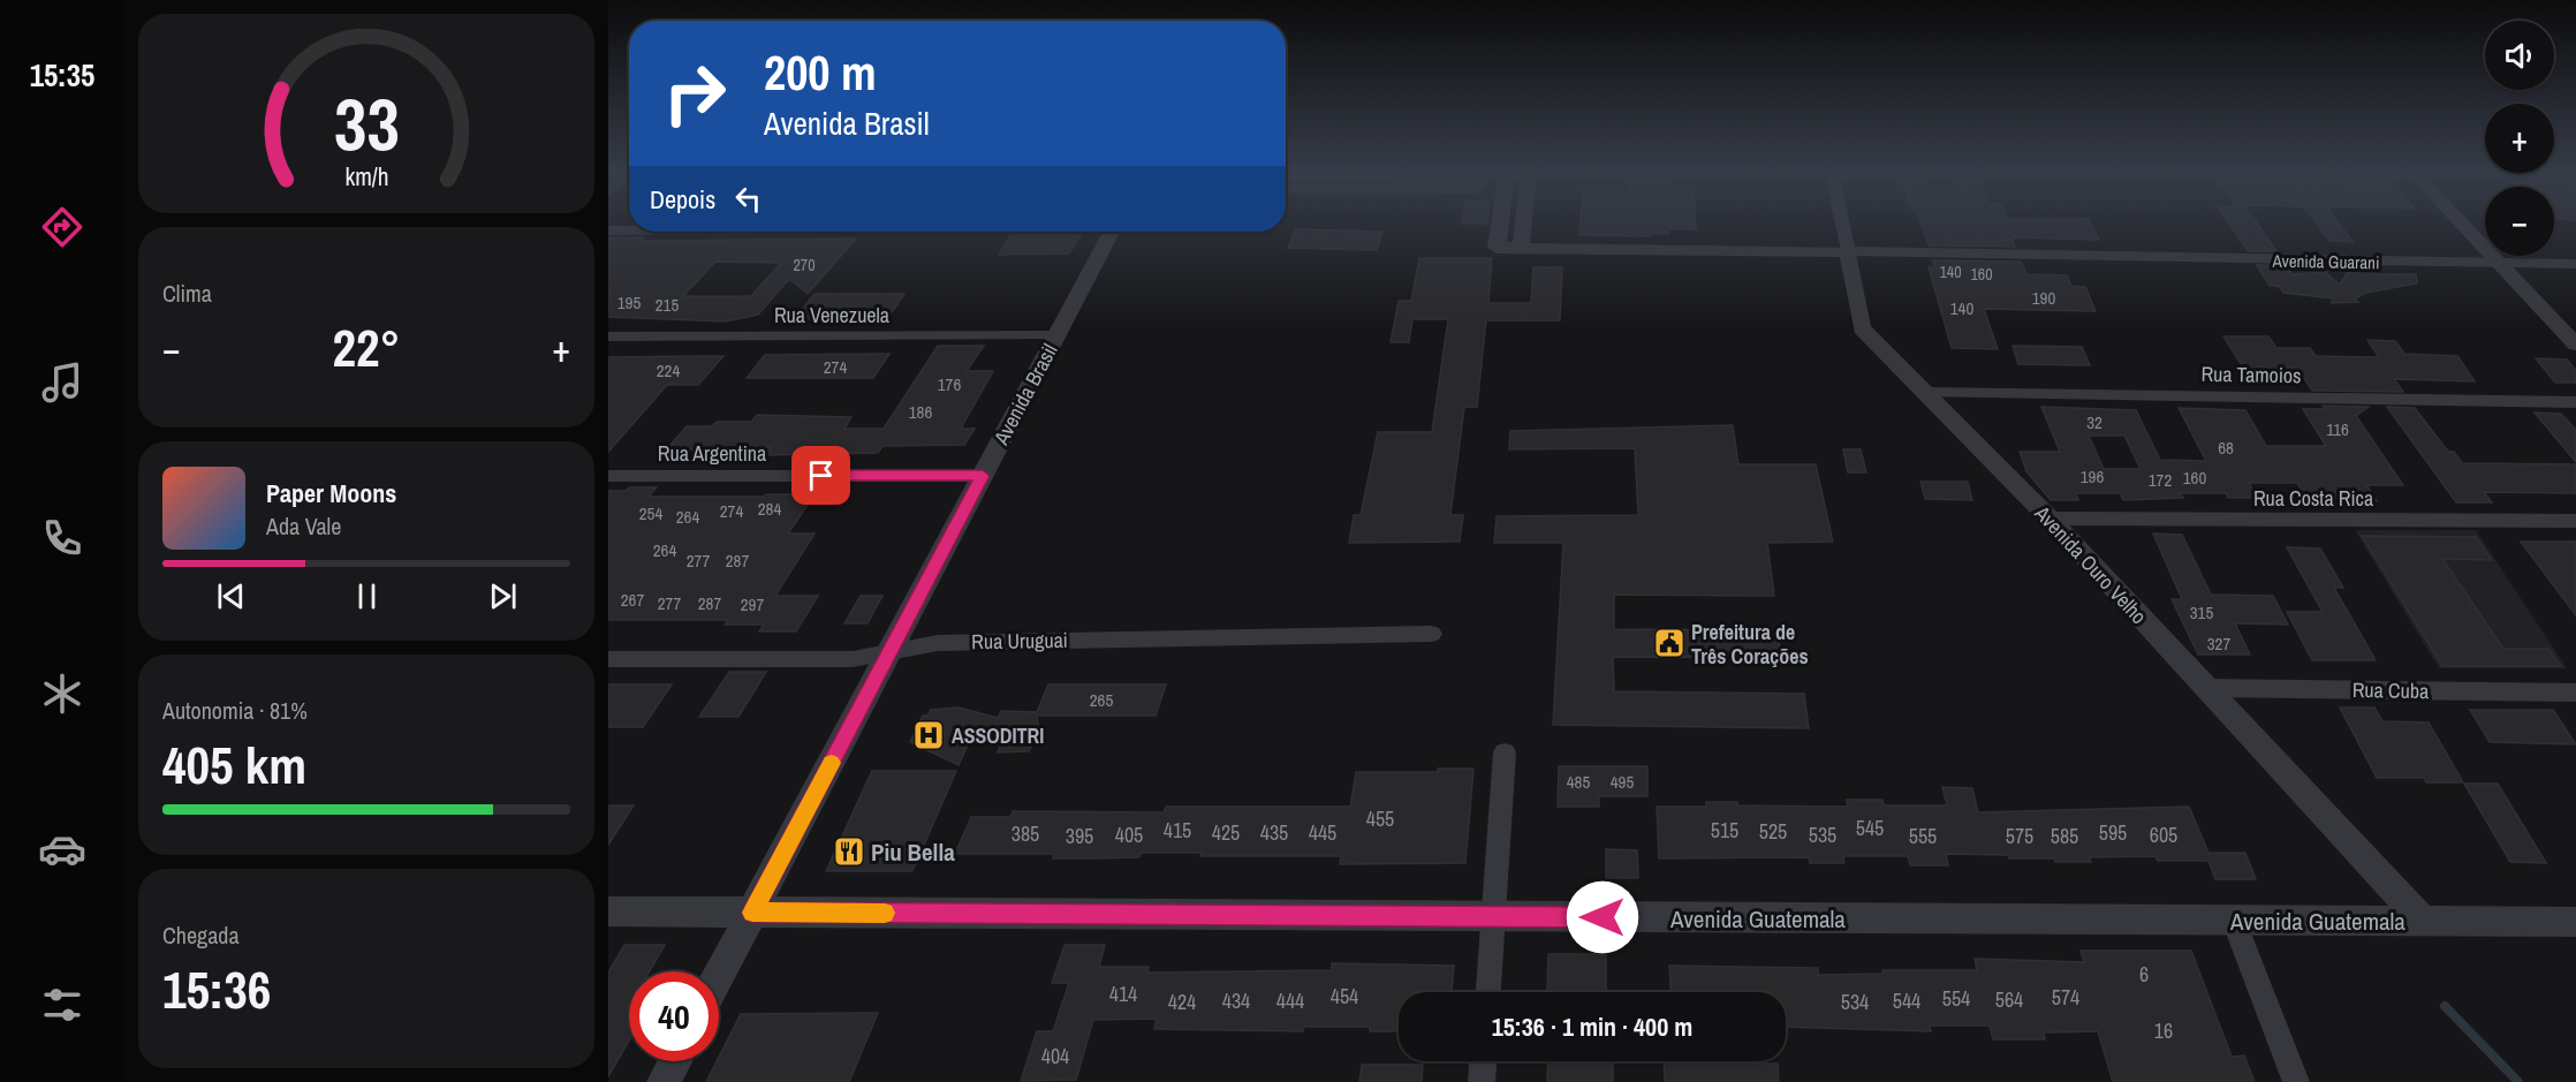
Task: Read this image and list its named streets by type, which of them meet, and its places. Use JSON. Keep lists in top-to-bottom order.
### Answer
{
  "streets": {
    "street": [
      "Avenida Guarani",
      "Rua Venezuela",
      "Rua Tamoios",
      "Avenida Brasil",
      "Rua Argentina",
      "Rua Costa Rica",
      "Avenida Ouro Velho",
      "Rua Uruguai",
      "Rua Cuba",
      "Avenida Guatemala"
    ]
  },
  "crossings": [
    ["Avenida Guarani", "Avenida Ouro Velho"],
    ["Rua Venezuela", "Avenida Brasil"],
    ["Rua Tamoios", "Avenida Ouro Velho"],
    ["Avenida Brasil", "Rua Argentina"],
    ["Avenida Brasil", "Rua Uruguai"],
    ["Avenida Brasil", "Avenida Guatemala"],
    ["Rua Costa Rica", "Avenida Ouro Velho"],
    ["Avenida Ouro Velho", "Rua Cuba"],
    ["Avenida Ouro Velho", "Avenida Guatemala"]
  ],
  "places": {
    "public building": ["Prefeitura de Três Corações"],
    "hospital": ["ASSODITRI"],
    "restaurant": ["Piu Bella"]
  },
  "house_numbers": [
    "270",
    "140",
    "160",
    "190",
    "195",
    "215",
    "140",
    "274",
    "224",
    "176",
    "186",
    "32",
    "116",
    "68",
    "196",
    "160",
    "172",
    "284",
    "274",
    "254",
    "264",
    "264",
    "277",
    "287",
    "267",
    "277",
    "287",
    "297",
    "315",
    "327",
    "265",
    "485",
    "495",
    "455",
    "545",
    "415",
    "515",
    "525",
    "425",
    "435",
    "445",
    "595",
    "385",
    "405",
    "535",
    "605",
    "395",
    "555",
    "575",
    "585",
    "6",
    "414",
    "454",
    "574",
    "554",
    "564",
    "434",
    "444",
    "544",
    "424",
    "534",
    "16",
    "404"
  ],
  "page": {
    "tabs": "15:35",
    "map_buttons": ["+", "−"],
    "turn": ["200 m", "Avenida Brasil"],
    "then": "Depois",
    "tile": [
      "Clima",
      ["Autonomia · 81%", "405 km"],
      ["Chegada", "15:36"]
    ],
    "heat": ["−", "22°", "+"],
    "song": ["Paper Moons", "Ada Vale"],
    "limit": "40",
    "trip": "15:36 · 1 min · 400 m",
    "gauge": ["33", "km/h"]
  }
}
